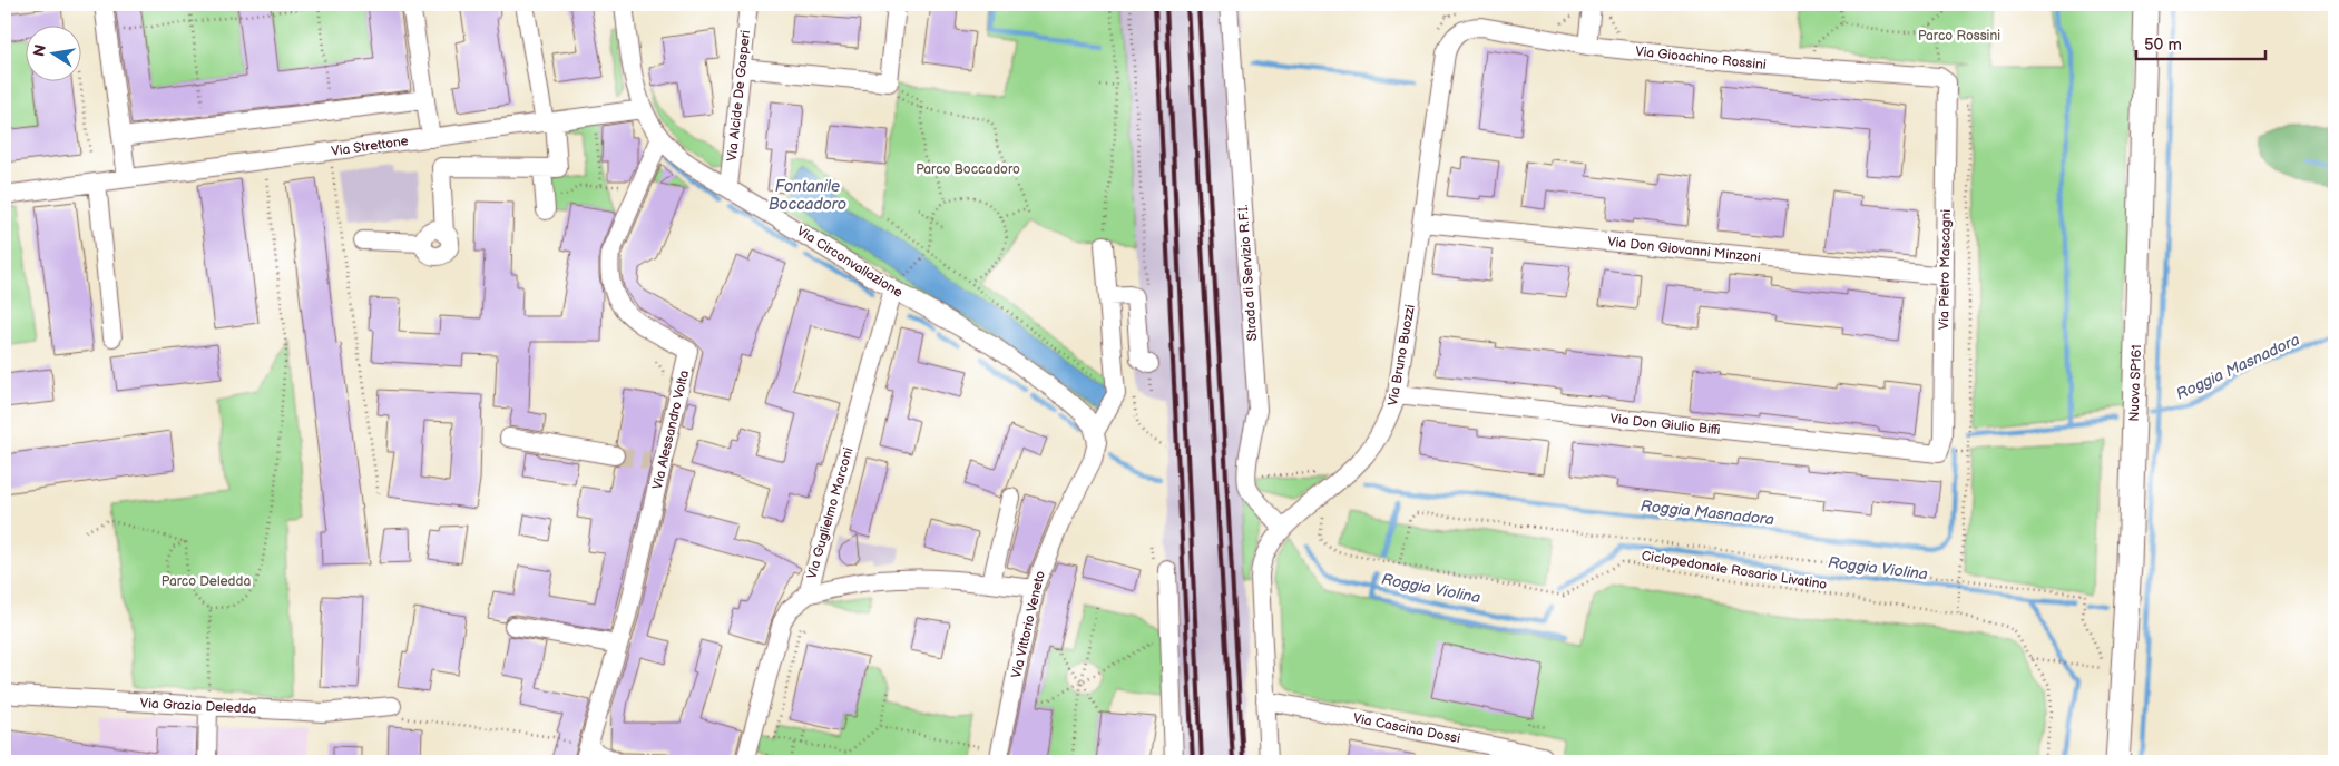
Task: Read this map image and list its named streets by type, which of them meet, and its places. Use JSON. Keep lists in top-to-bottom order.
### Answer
{
  "streets": {
    "main road": ["Nuova SP161"],
    "street": [
      "Via Gioachino Rossini",
      "Via Alcide De Gasperi",
      "Via Strettone",
      "Via Don Giovanni Minzoni",
      "Via Circonvallazione",
      "Via Pietro Mascagni",
      "Strada di Servizio R.F.I.",
      "Via Bruno Buozzi",
      "Via Don Giulio Biffi",
      "Via Alessandro Volta",
      "Via Guglielmo Marconi",
      "Via Vittorio Veneto",
      "Via Grazia Deledda",
      "Via Cascina Dossi"
    ],
    "path": ["Ciclopedonale Rosario Livatino"]
  },
  "crossings": [
    ["Via Gioachino Rossini", "Via Pietro Mascagni"],
    ["Via Gioachino Rossini", "Via Bruno Buozzi"],
    ["Via Alcide De Gasperi", "Via Circonvallazione"],
    ["Via Strettone", "Via Circonvallazione"],
    ["Via Don Giovanni Minzoni", "Via Pietro Mascagni"],
    ["Via Don Giovanni Minzoni", "Via Bruno Buozzi"],
    ["Via Circonvallazione", "Via Alessandro Volta"],
    ["Via Circonvallazione", "Via Guglielmo Marconi"],
    ["Via Circonvallazione", "Via Vittorio Veneto"],
    ["Via Pietro Mascagni", "Via Don Giulio Biffi"],
    ["Strada di Servizio R.F.I.", "Via Bruno Buozzi"],
    ["Via Bruno Buozzi", "Via Don Giulio Biffi"],
    ["Via Bruno Buozzi", "Via Cascina Dossi"]
  ],
  "water": ["Fontanile Boccadoro", "Roggia Masnadora", "Roggia Violina"],
  "parks": ["Parco Rossini", "Parco Boccadoro", "Parco Deledda"],
  "scale_bar": "50 m",
  "north": "left"
}
